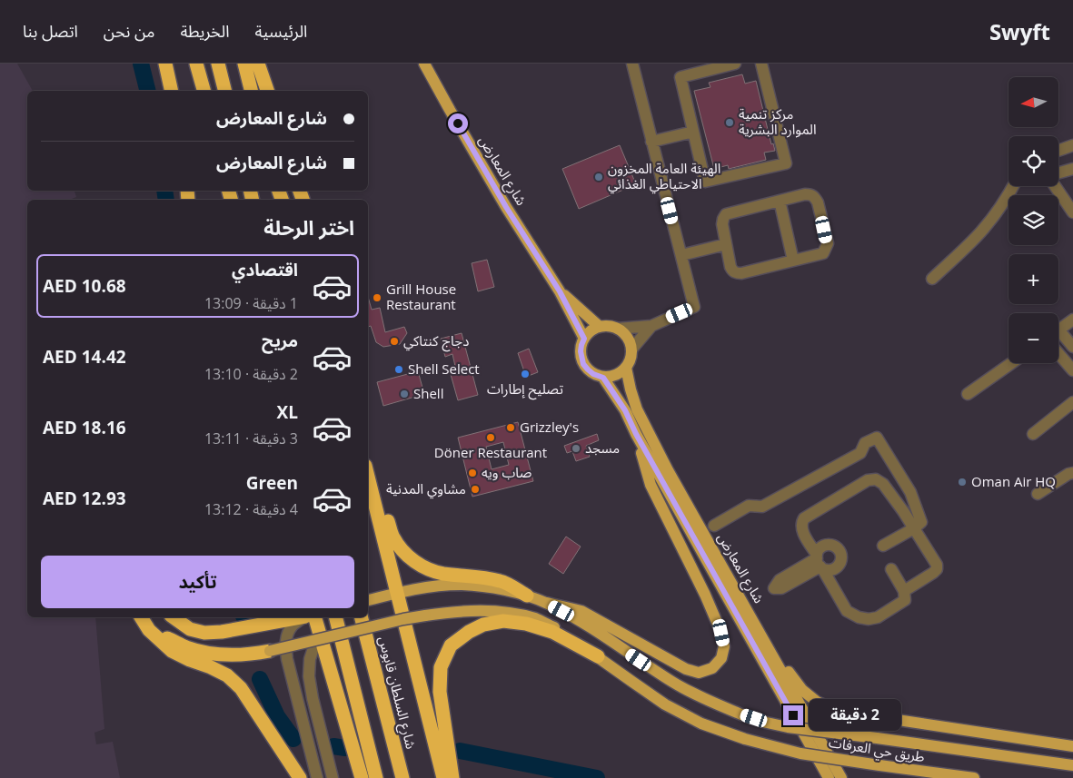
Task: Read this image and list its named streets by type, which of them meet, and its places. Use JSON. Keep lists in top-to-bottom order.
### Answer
{
  "streets": {
    "highway": ["شارع السلطان قابوس"],
    "main road": ["شارع المعارض", "طريق حي العرفات"]
  },
  "places": [
    "مركز تنمية الموارد البشرية",
    "الهيئة العامة المخزون الاحتياطي الغذائي",
    "Grill House Restaurant",
    "دجاج كنتاكي",
    "Shell Select",
    "تصليح إطارات",
    "Shell",
    "Grizzley's",
    "Döner Restaurant",
    "مسجد",
    "صاب ويه",
    "Oman Air HQ",
    "مشاوي المدنية"
  ],
  "north": "left",
  "page": {
    "header": "Swyft",
    "nav": [
      "الرئيسية",
      "الخريطة",
      "من نحن",
      "اتصل بنا"
    ],
    "map_buttons": ["+", "−"],
    "banner": ["شارع المعارض", "شارع المعارض"],
    "heading": "اختر الرحلة",
    "list": [
      {
        "name": "اقتصادي",
        "note": "1 دقيقة · 13:09",
        "value": "AED 10.68"
      },
      {
        "name": "مريح",
        "note": "2 دقيقة · 13:10",
        "value": "AED 14.42"
      },
      {
        "name": "XL",
        "note": "3 دقيقة · 13:11",
        "value": "AED 18.16"
      },
      {
        "name": "Green",
        "note": "4 دقيقة · 13:12",
        "value": "AED 12.93"
      }
    ],
    "buttons": "تأكيد",
    "bubble": "2 دقيقة"
  }
}
